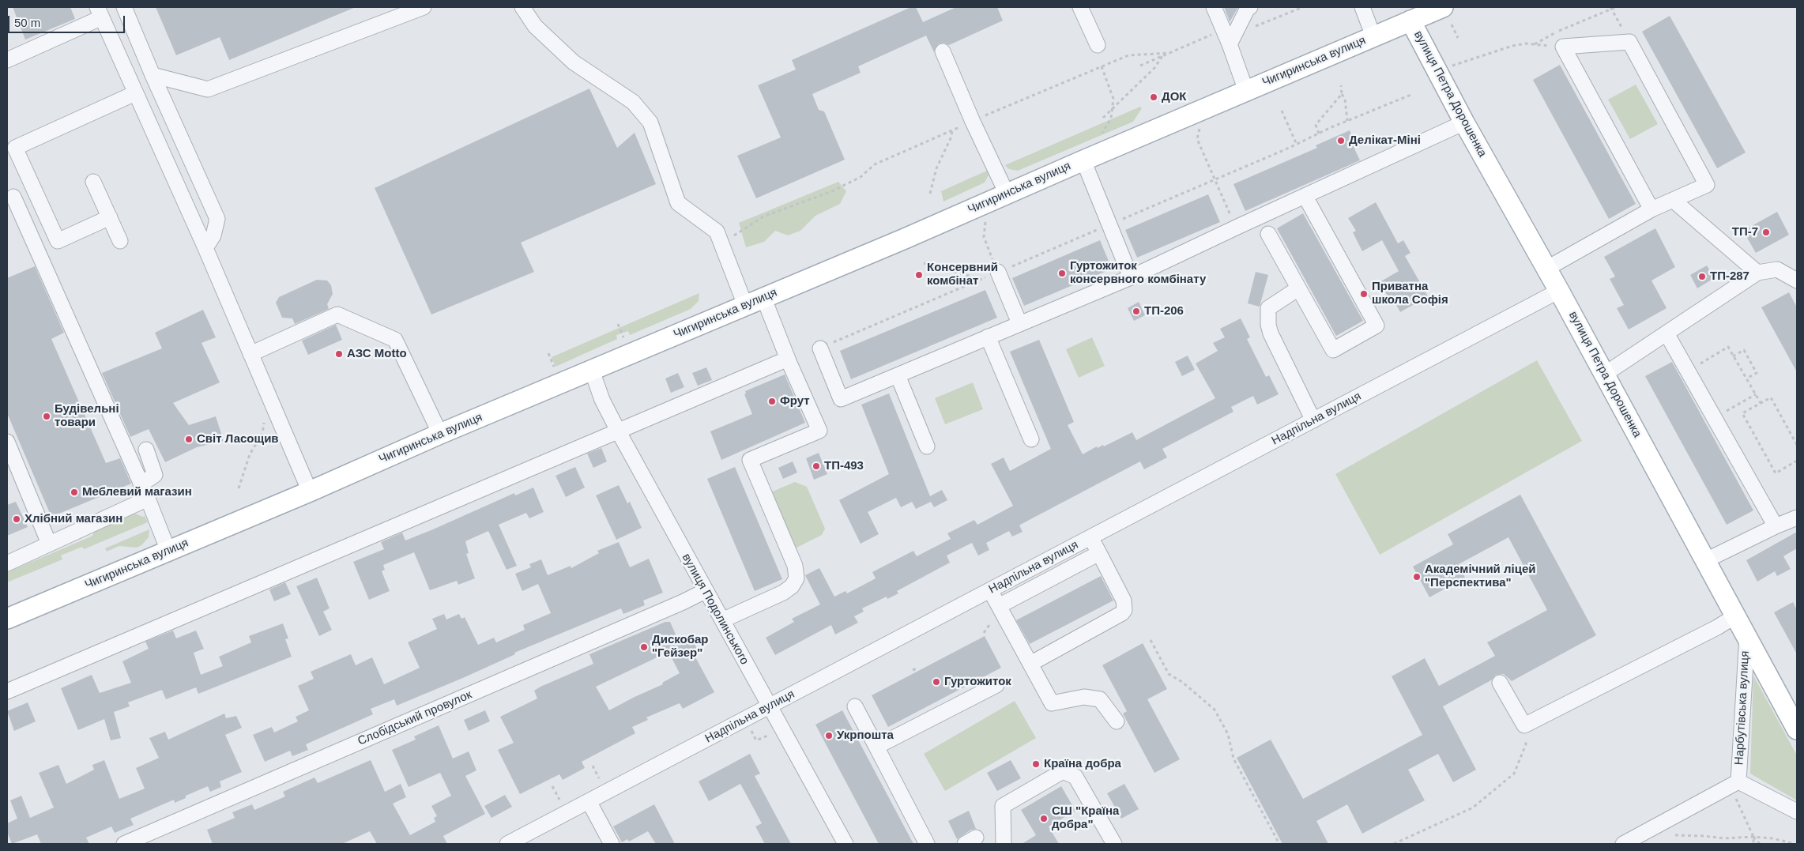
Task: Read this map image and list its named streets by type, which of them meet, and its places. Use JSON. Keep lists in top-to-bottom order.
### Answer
{
  "streets": {
    "main road": ["Чигиринська вулиця", "вулиця Петра Дорошенка"],
    "street": [
      "Надпільна вулиця",
      "вулиця Подолинського",
      "Нарбутівська вулиця",
      "Слобідський провулок"
    ]
  },
  "crossings": [
    ["Чигиринська вулиця", "вулиця Петра Дорошенка"],
    ["Чигиринська вулиця", "вулиця Подолинського"],
    ["вулиця Петра Дорошенка", "Надпільна вулиця"],
    ["вулиця Петра Дорошенка", "Нарбутівська вулиця"],
    ["Надпільна вулиця", "вулиця Подолинського"],
    ["вулиця Подолинського", "Слобідський провулок"]
  ],
  "places": [
    "ДОК",
    "Делікат-Міні",
    "ТП-7",
    "Гуртожиток консервного комбінату",
    "Консервний комбінат",
    "ТП-287",
    "Приватна школа Софія",
    "ТП-206",
    "АЗС Motto",
    "Фрут",
    "Будівельні товари",
    "Світ Ласощив",
    "ТП-493",
    "Меблевий магазин",
    "Хлібний магазин",
    "Академічний ліцей \"Перспектива\"",
    "Дискобар \"Гейзер\"",
    "Гуртожиток",
    "Укрпошта",
    "Країна добра",
    "СШ \"Країна добра\""
  ],
  "scale_bar": "50 m"
}
